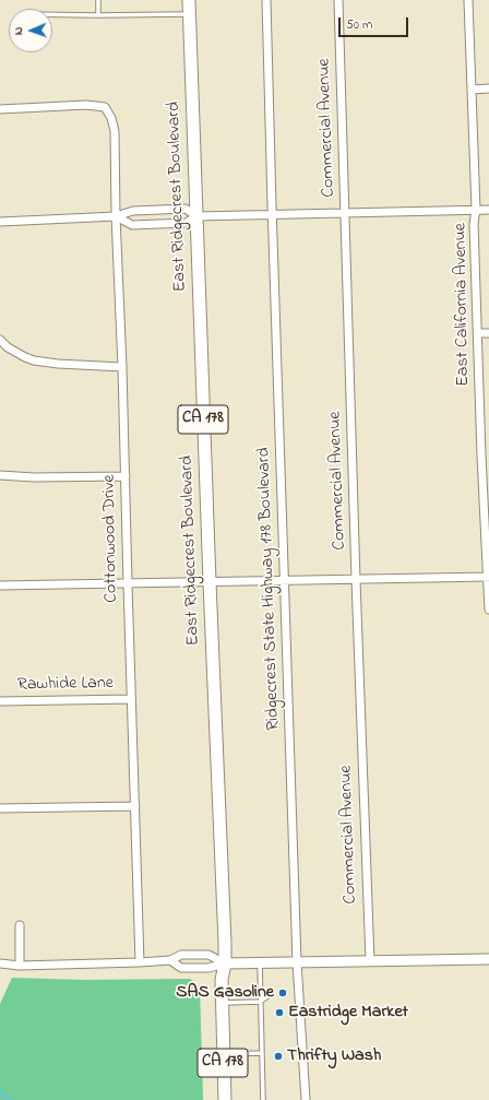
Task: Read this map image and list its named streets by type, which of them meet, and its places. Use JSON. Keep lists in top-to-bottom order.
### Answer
{
  "streets": {
    "main road": ["East Ridgecrest Boulevard", "CA 178"],
    "street": [
      "Commercial Avenue",
      "East California Avenue",
      "Cottonwood Drive",
      "Ridgecrest State Highway 178 Boulevard",
      "Rawhide Lane"
    ]
  },
  "crossings": [
    ["Cottonwood Drive", "Rawhide Lane"]
  ],
  "places": ["SAS Gasoline", "Eastridge Market", "Thrifty Wash"],
  "scale_bar": "50 m",
  "north": "left"
}
